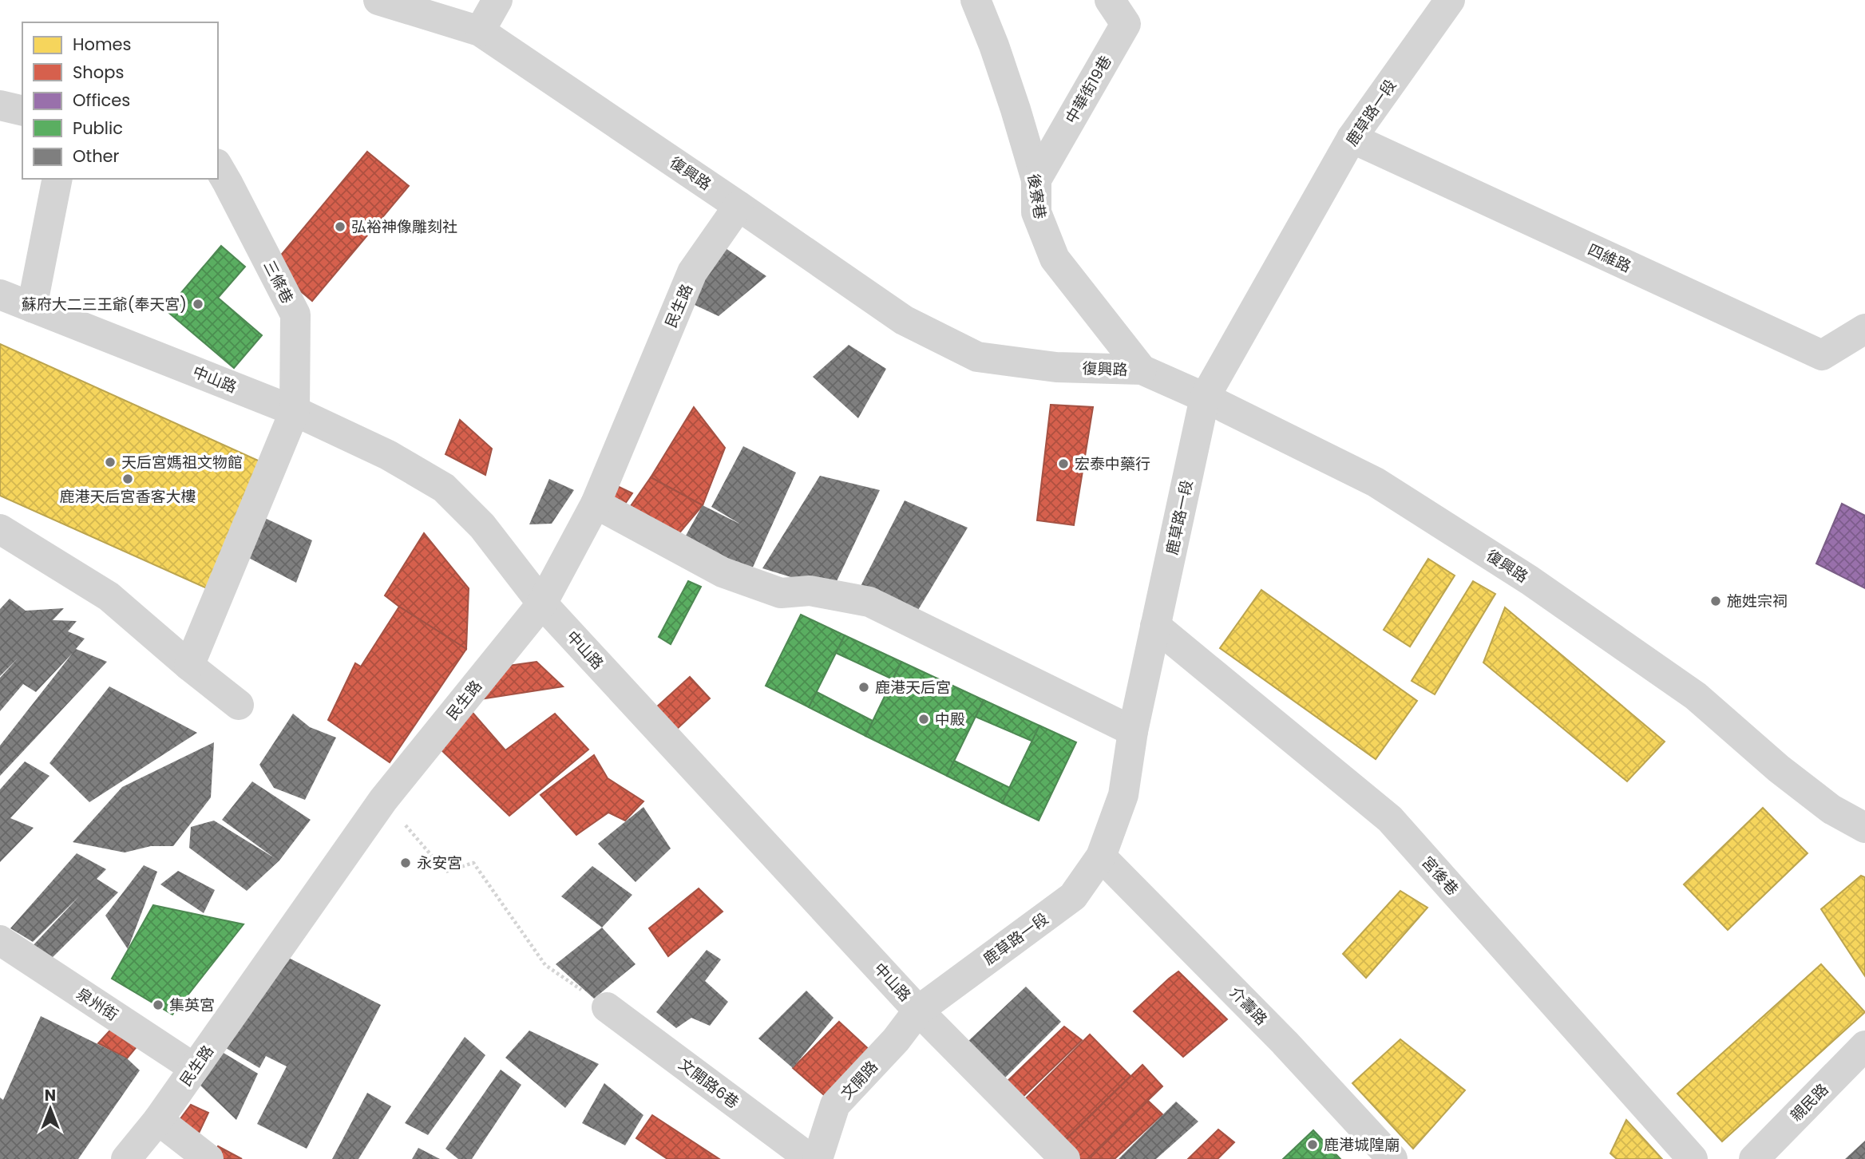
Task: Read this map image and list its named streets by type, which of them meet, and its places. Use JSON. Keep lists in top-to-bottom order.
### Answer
{
  "streets": {
    "street": [
      "中華街19巷",
      "鹿草路一段",
      "復興路",
      "後寮巷",
      "四維路",
      "三條巷",
      "民生路",
      "中山路",
      "宮後巷",
      "泉州街",
      "介壽路",
      "文開路",
      "文開路6巷",
      "親民路"
    ]
  },
  "crossings": [
    ["中華街19巷", "後寮巷"],
    ["鹿草路一段", "復興路"],
    ["鹿草路一段", "四維路"],
    ["鹿草路一段", "中山路"],
    ["鹿草路一段", "宮後巷"],
    ["鹿草路一段", "介壽路"],
    ["鹿草路一段", "文開路"],
    ["復興路", "後寮巷"],
    ["復興路", "民生路"],
    ["三條巷", "中山路"],
    ["民生路", "中山路"],
    ["民生路", "泉州街"],
    ["中山路", "文開路"]
  ],
  "places": [
    "弘裕神像雕刻社",
    "蘇府大二三王爺(奉天宮)",
    "天后宮媽祖文物館",
    "宏泰中藥行",
    "鹿港天后宮香客大樓",
    "施姓宗祠",
    "鹿港天后宮",
    "中殿",
    "永安宮",
    "集英宮",
    "鹿港城隍廟"
  ],
  "legend": [
    "Homes",
    "Shops",
    "Offices",
    "Public",
    "Other"
  ],
  "north": "top"
}
